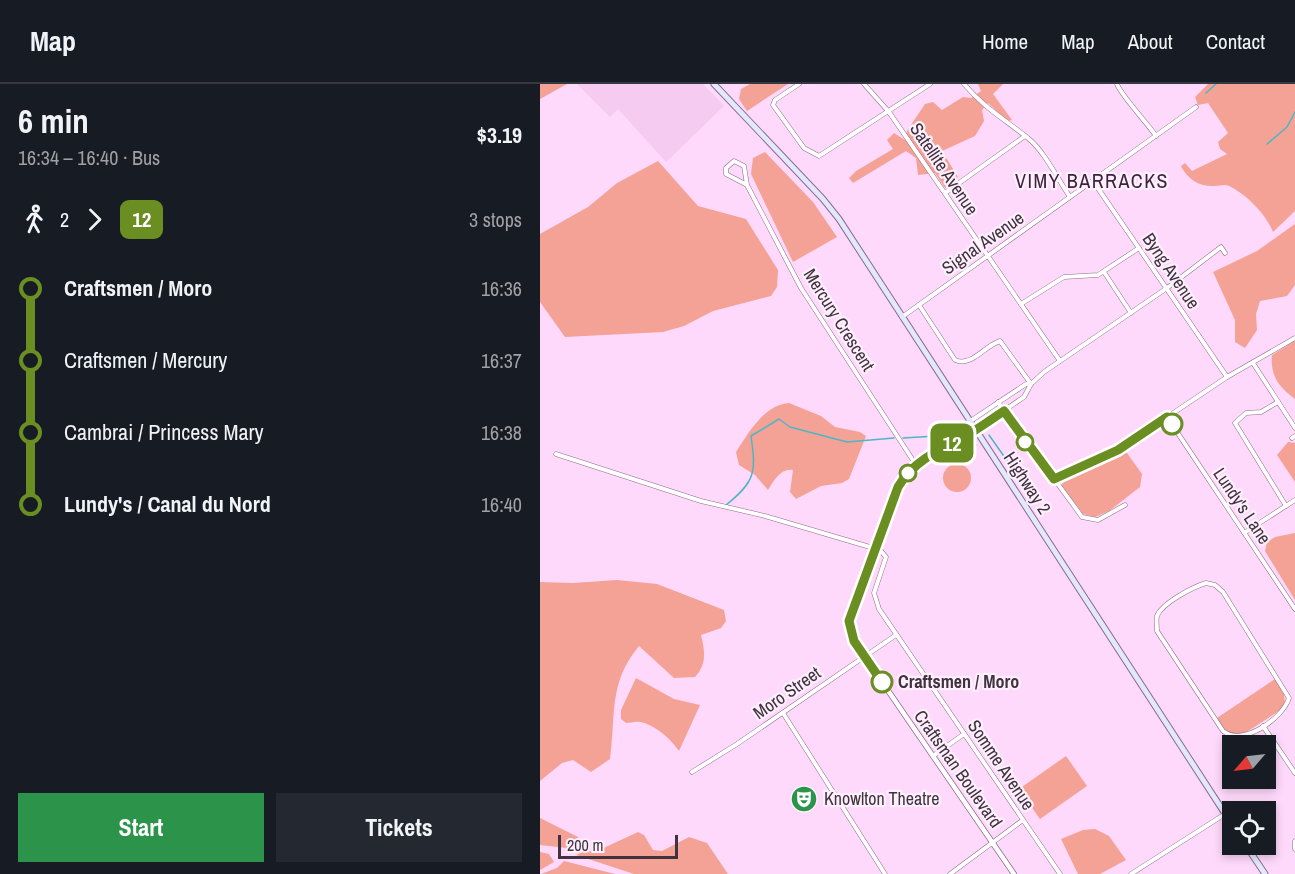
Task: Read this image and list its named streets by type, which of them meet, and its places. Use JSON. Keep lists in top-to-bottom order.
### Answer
{
  "streets": {
    "main road": ["Highway 2"],
    "street": [
      "Satellite Avenue",
      "Signal Avenue",
      "Byng Avenue",
      "Mercury Crescent",
      "Lundy's Lane",
      "Moro Street",
      "Somme Avenue",
      "Craftsman Boulevard"
    ]
  },
  "crossings": [
    ["Satellite Avenue", "Signal Avenue"],
    ["Signal Avenue", "Byng Avenue"],
    ["Signal Avenue", "Highway 2"],
    ["Mercury Crescent", "Craftsman Boulevard"],
    ["Highway 2", "Craftsman Boulevard"],
    ["Moro Street", "Somme Avenue"],
    ["Moro Street", "Craftsman Boulevard"],
    ["Somme Avenue", "Craftsman Boulevard"]
  ],
  "districts": ["VIMY BARRACKS"],
  "places": {
    "other": ["Craftsmen / Moro"],
    "theatre": ["Knowlton Theatre"]
  },
  "lines": ["bus line 12"],
  "scale_bar": "200 m",
  "north": "bottom left",
  "page": {
    "header": "Map",
    "nav": [
      "Home",
      "Map",
      "About",
      "Contact"
    ],
    "heading": ["6 min", "16:34 – 16:40 · Bus", "$3.19"],
    "on_map": "12",
    "legs": ["2", "12", "3 stops"],
    "list": [
      {
        "name": "Craftsmen / Moro",
        "value": "16:36"
      },
      {
        "name": "Craftsmen / Mercury",
        "value": "16:37"
      },
      {
        "name": "Cambrai / Princess Mary",
        "value": "16:38"
      },
      {
        "name": "Lundy's / Canal du Nord",
        "value": "16:40"
      }
    ],
    "buttons": ["Start", "Tickets"],
    "scale": "200 m"
  }
}
